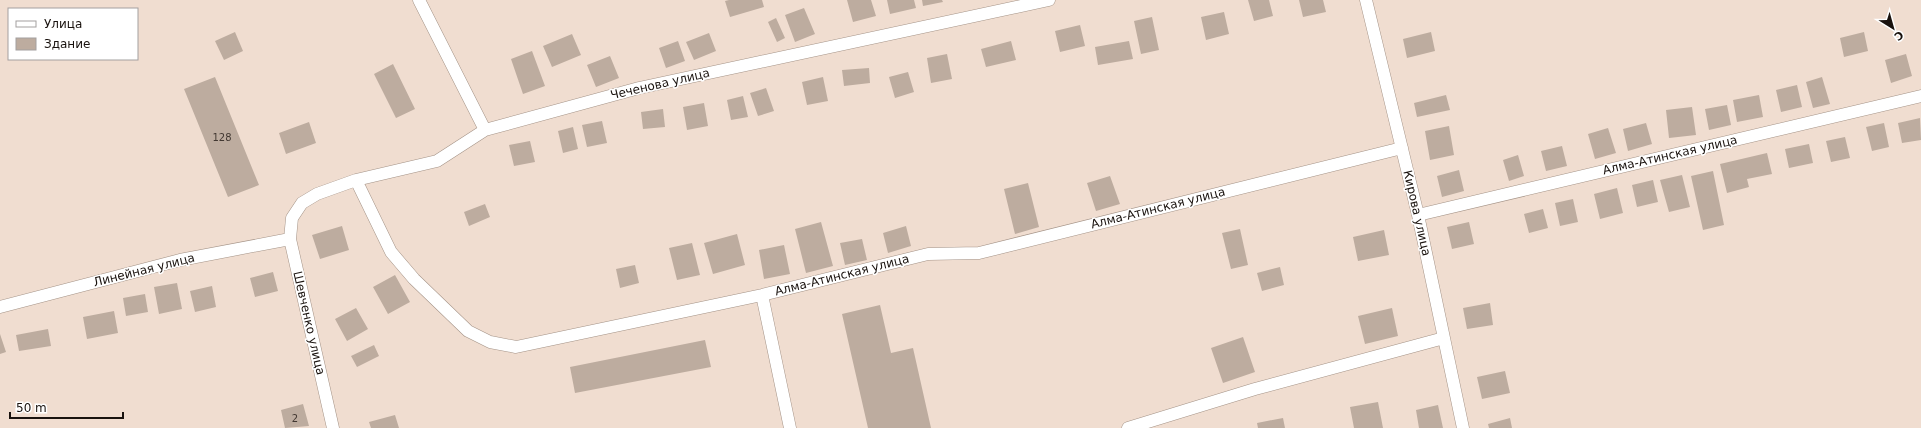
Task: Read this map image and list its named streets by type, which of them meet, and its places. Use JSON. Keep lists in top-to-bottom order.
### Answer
{
  "streets": {
    "street": [
      "Чеченова улица",
      "Алма-Атинская улица",
      "Кирова улица",
      "Линейная улица",
      "Шевченко улица"
    ]
  },
  "crossings": [
    ["Чеченова улица", "Алма-Атинская улица"],
    ["Чеченова улица", "Шевченко улица"],
    ["Алма-Атинская улица", "Кирова улица"],
    ["Линейная улица", "Шевченко улица"]
  ],
  "house_numbers": ["128", "2"],
  "legend": ["Улица", "Здание"],
  "scale_bar": "50 m",
  "north": "bottom right"
}
